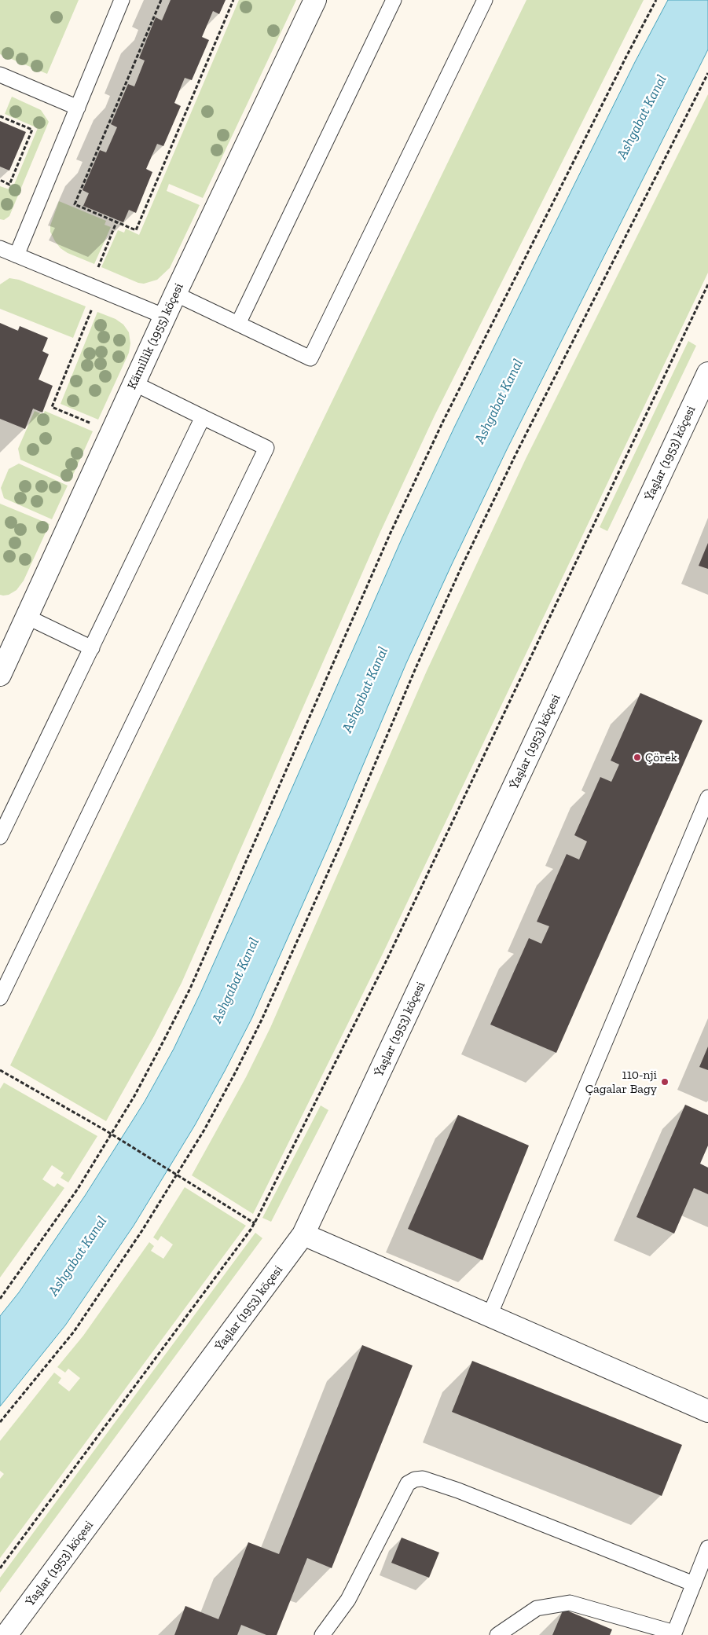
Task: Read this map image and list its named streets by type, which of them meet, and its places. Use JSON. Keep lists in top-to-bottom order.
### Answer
{
  "streets": {
    "street": ["Kämillik (1955) köçesi", "Ýaşlar (1953) köçesi"]
  },
  "water": ["Ashgabat Kanal"],
  "places": ["Çörek", "110-nji Çagalar Bagy"]
}
